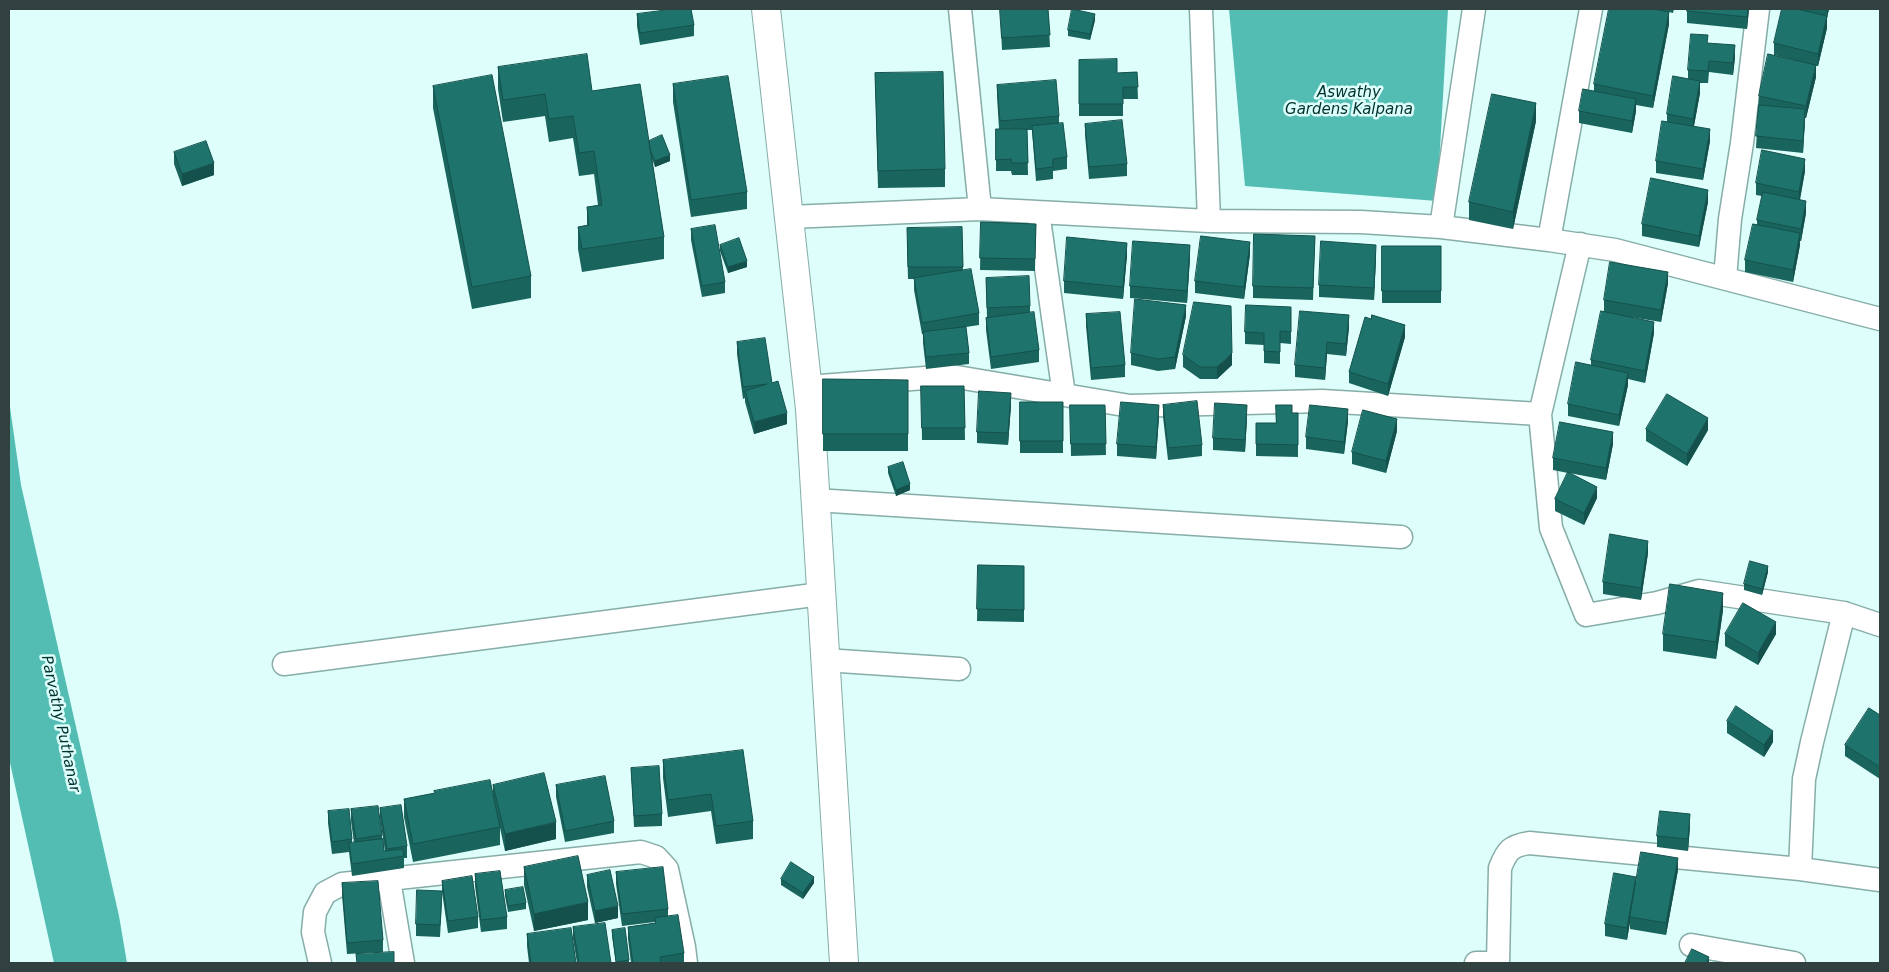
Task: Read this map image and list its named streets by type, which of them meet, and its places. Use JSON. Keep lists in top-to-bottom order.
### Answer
{
  "water": ["Aswathy Gardens Kalpana", "Parvathy Puthanar"]
}
